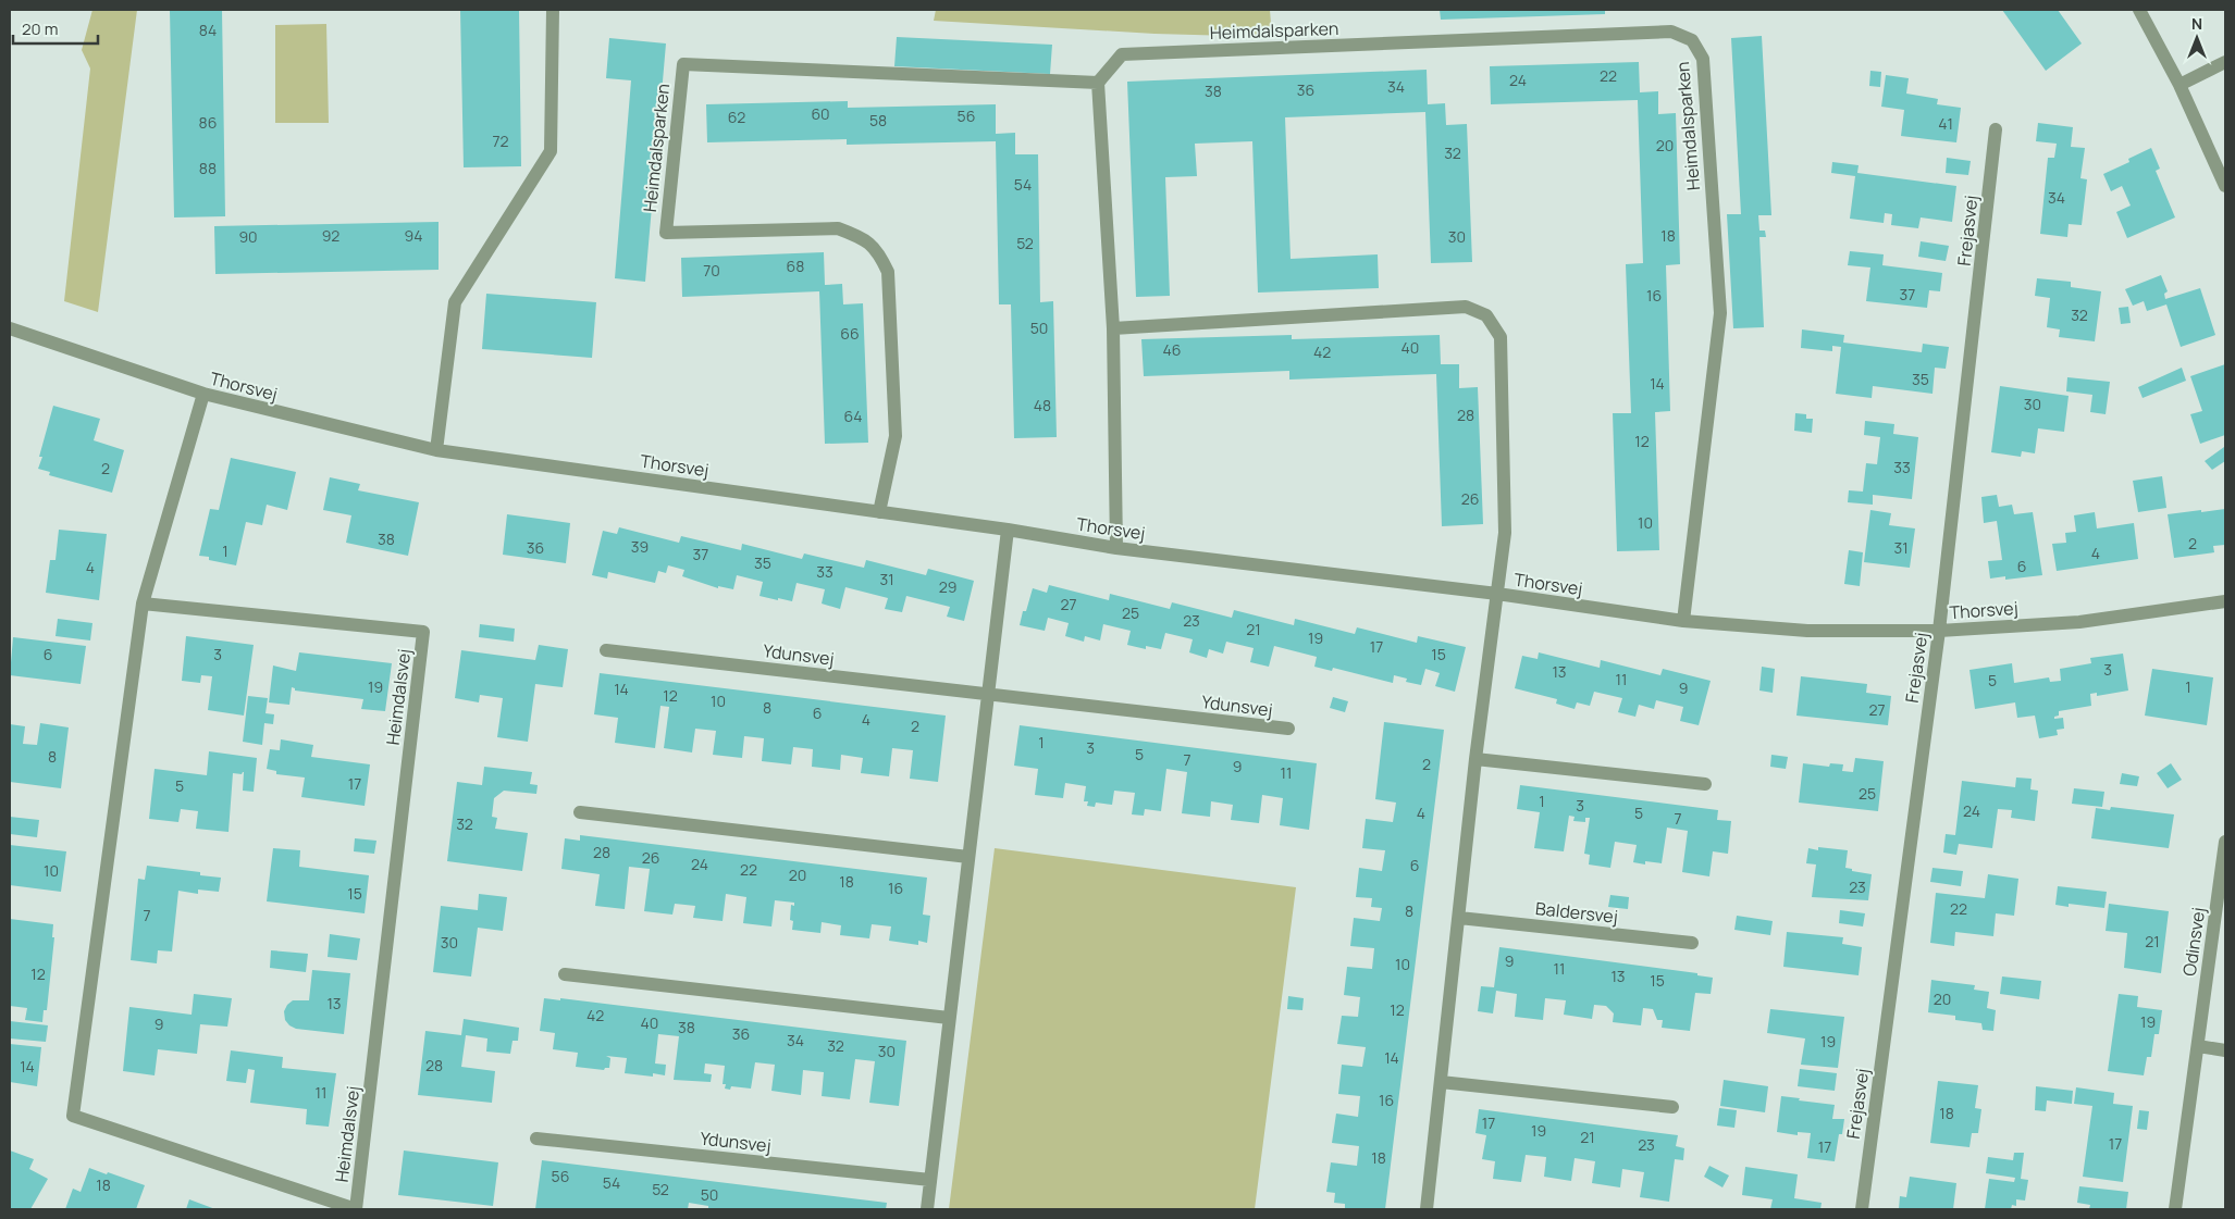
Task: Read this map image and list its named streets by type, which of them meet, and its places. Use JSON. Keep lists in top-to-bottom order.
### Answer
{
  "streets": {
    "street": [
      "Heimdalsparken",
      "Frejasvej",
      "Thorsvej",
      "Ydunsvej",
      "Heimdalsvej",
      "Baldersvej",
      "Odinsvej"
    ]
  },
  "crossings": [
    ["Heimdalsparken", "Thorsvej"],
    ["Frejasvej", "Thorsvej"],
    ["Thorsvej", "Heimdalsvej"]
  ],
  "house_numbers": [
    "84",
    "22",
    "24",
    "34",
    "36",
    "38",
    "60",
    "56",
    "62",
    "58",
    "86",
    "41",
    "72",
    "20",
    "32",
    "88",
    "54",
    "34",
    "92",
    "94",
    "18",
    "90",
    "30",
    "52",
    "68",
    "70",
    "37",
    "16",
    "32",
    "50",
    "66",
    "40",
    "46",
    "42",
    "35",
    "14",
    "30",
    "48",
    "28",
    "64",
    "12",
    "33",
    "2",
    "26",
    "10",
    "38",
    "2",
    "39",
    "36",
    "31",
    "1",
    "4",
    "37",
    "35",
    "6",
    "4",
    "33",
    "31",
    "29",
    "27",
    "25",
    "23",
    "21",
    "19",
    "17",
    "6",
    "3",
    "15",
    "3",
    "13",
    "11",
    "5",
    "19",
    "1",
    "9",
    "14",
    "12",
    "10",
    "8",
    "27",
    "6",
    "4",
    "2",
    "1",
    "3",
    "5",
    "8",
    "7",
    "2",
    "9",
    "11",
    "17",
    "5",
    "25",
    "1",
    "3",
    "24",
    "4",
    "5",
    "7",
    "32",
    "28",
    "26",
    "24",
    "6",
    "22",
    "10",
    "20",
    "18",
    "23",
    "16",
    "15",
    "22",
    "8",
    "7",
    "21",
    "30",
    "9",
    "10",
    "11",
    "12",
    "13",
    "15",
    "20",
    "13",
    "12",
    "42",
    "19",
    "40",
    "9",
    "38",
    "36",
    "34",
    "19",
    "32",
    "30",
    "14",
    "28",
    "14",
    "11",
    "16",
    "18",
    "17",
    "19",
    "21",
    "17",
    "23",
    "17",
    "18",
    "56",
    "54",
    "18",
    "52",
    "50"
  ],
  "scale_bar": "20 m",
  "north": "top"
}
